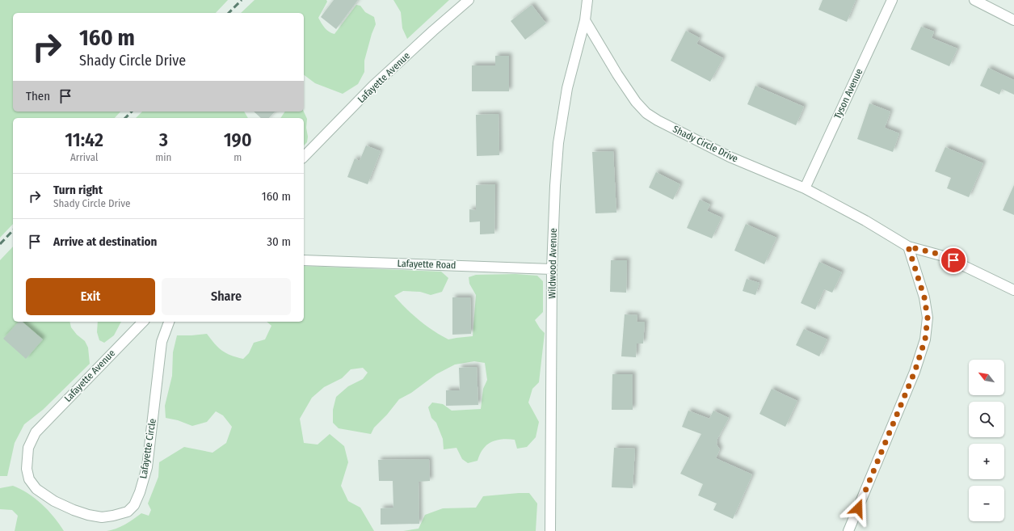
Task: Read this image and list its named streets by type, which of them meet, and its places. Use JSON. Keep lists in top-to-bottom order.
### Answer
{
  "streets": {
    "street": [
      "Lafayette Avenue",
      "Tyson Avenue",
      "Shady Circle Drive",
      "Wildwood Avenue",
      "Lafayette Road",
      "Lafayette Circle"
    ]
  },
  "crossings": [
    ["Lafayette Avenue", "Lafayette Circle"],
    ["Tyson Avenue", "Shady Circle Drive"],
    ["Shady Circle Drive", "Wildwood Avenue"],
    ["Wildwood Avenue", "Lafayette Road"]
  ],
  "north": "top left",
  "page": {
    "turn": ["160 m", "Shady Circle Drive"],
    "then": "Then",
    "eta": [
      "11:42",
      "Arrival",
      "3",
      "min",
      "190",
      "m"
    ],
    "list": [
      {
        "name": "Turn right",
        "note": "Shady Circle Drive",
        "value": "160 m"
      },
      {
        "name": "Arrive at destination",
        "value": "30 m"
      }
    ],
    "buttons": ["Exit", "Share"],
    "map_buttons": ["+", "−"]
  }
}
